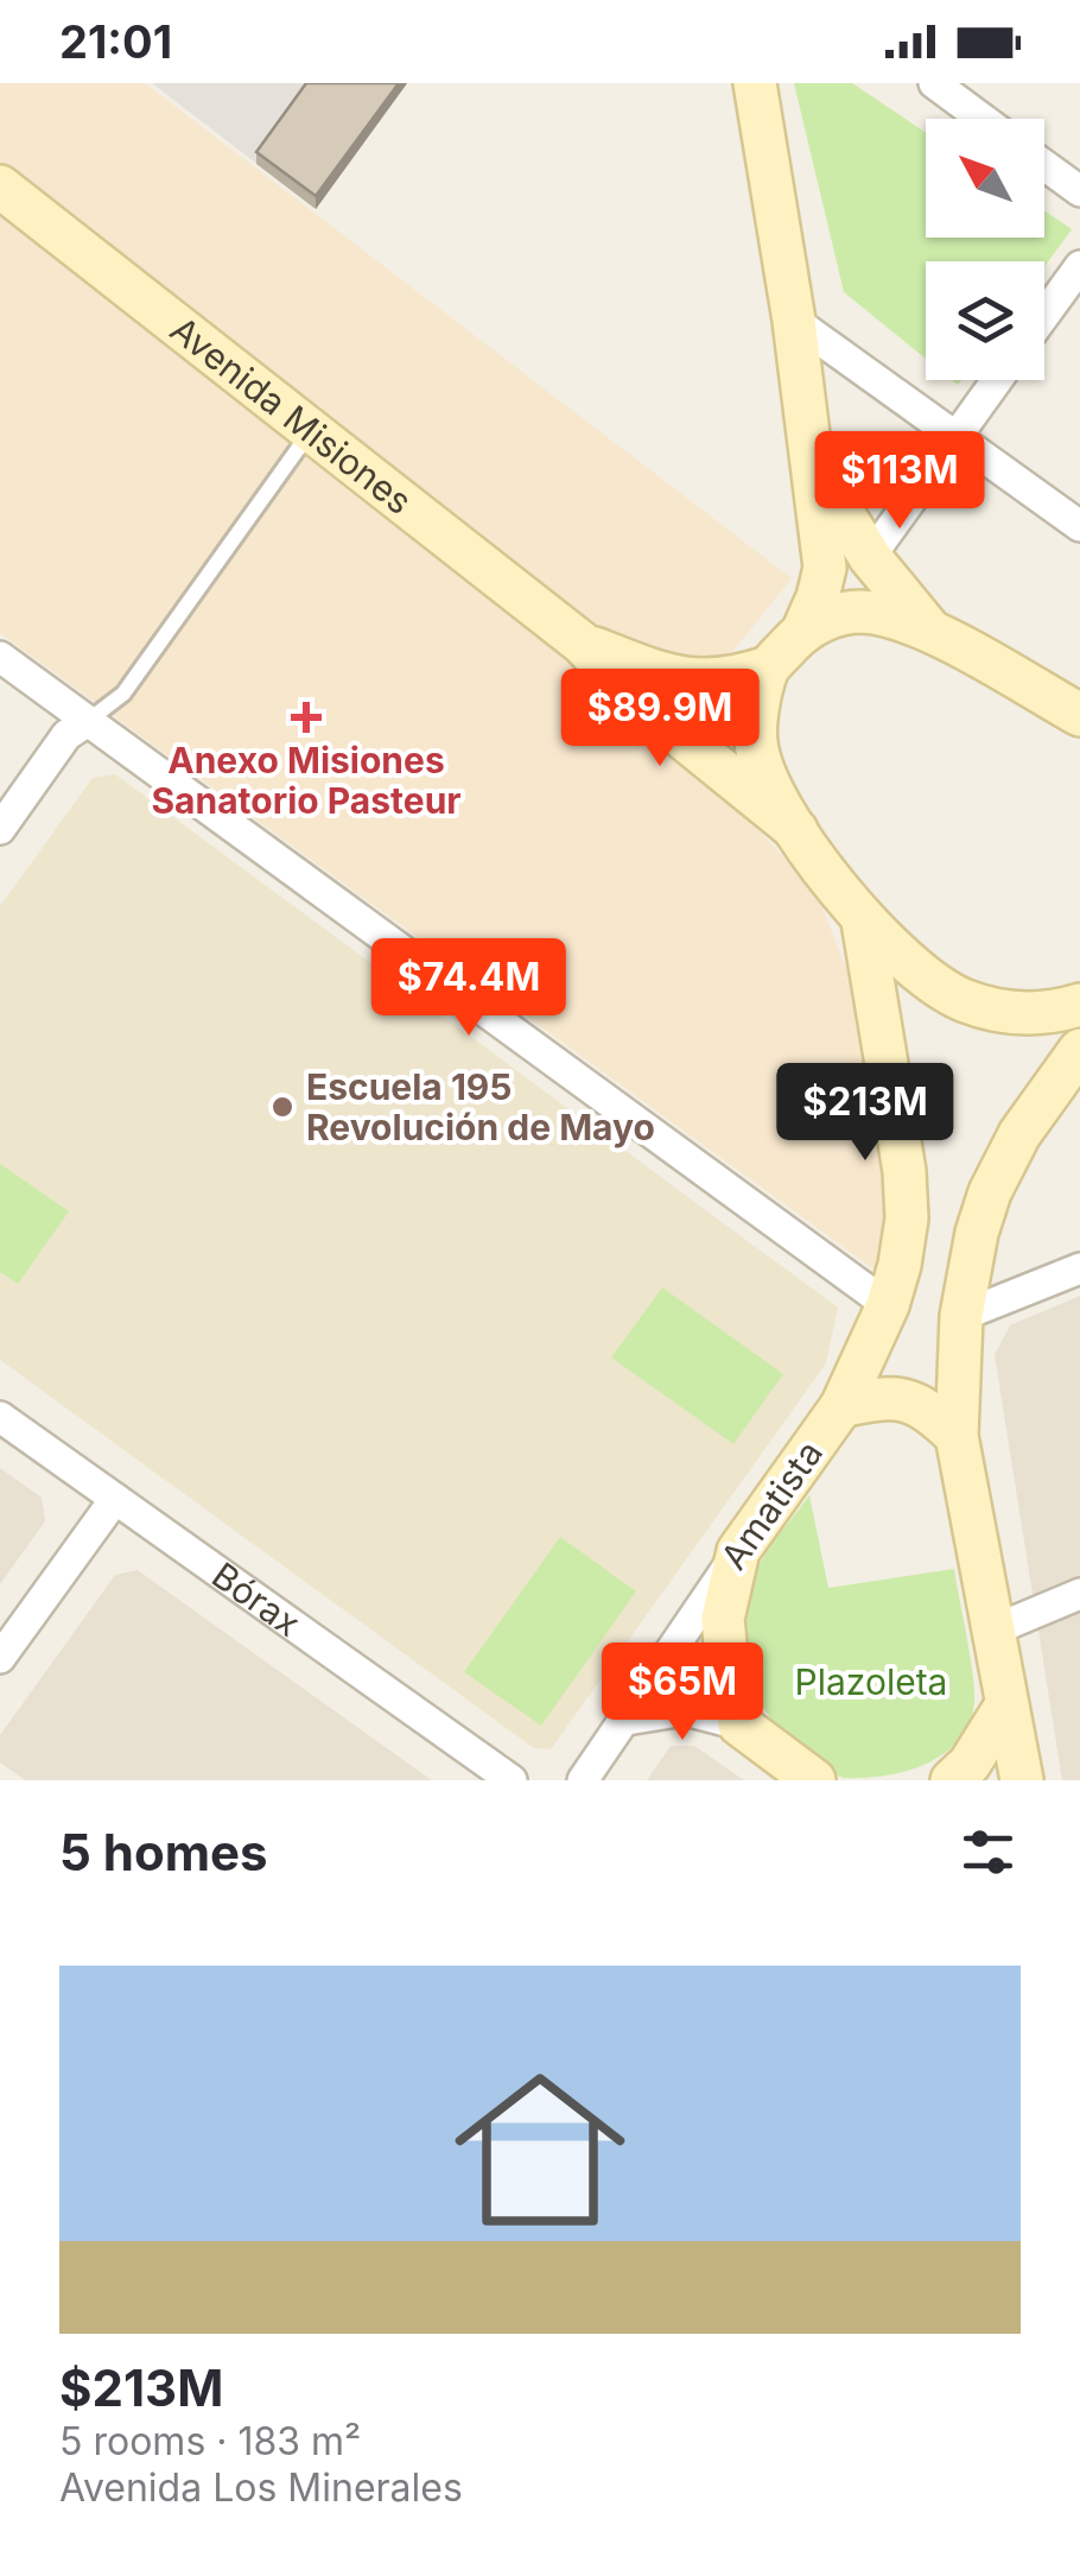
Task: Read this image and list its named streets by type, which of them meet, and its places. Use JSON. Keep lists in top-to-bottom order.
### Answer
{
  "streets": {
    "main road": ["Avenida Misiones", "Amatista"],
    "street": ["Bórax"]
  },
  "parks": ["Plazoleta"],
  "places": {
    "health": ["Anexo Misiones Sanatorio Pasteur"],
    "other": ["Escuela 195 Revolución de Mayo"]
  },
  "north": "top left",
  "page": {
    "status": "21:01",
    "price": [
      "$113M",
      "$89.9M",
      "$74.4M",
      "$213M",
      "$65M"
    ],
    "heading": "5 homes",
    "list": [
      {
        "name": "$213M",
        "note": "5 rooms · 183 m² · Avenida Los Minerales"
      }
    ]
  }
}
